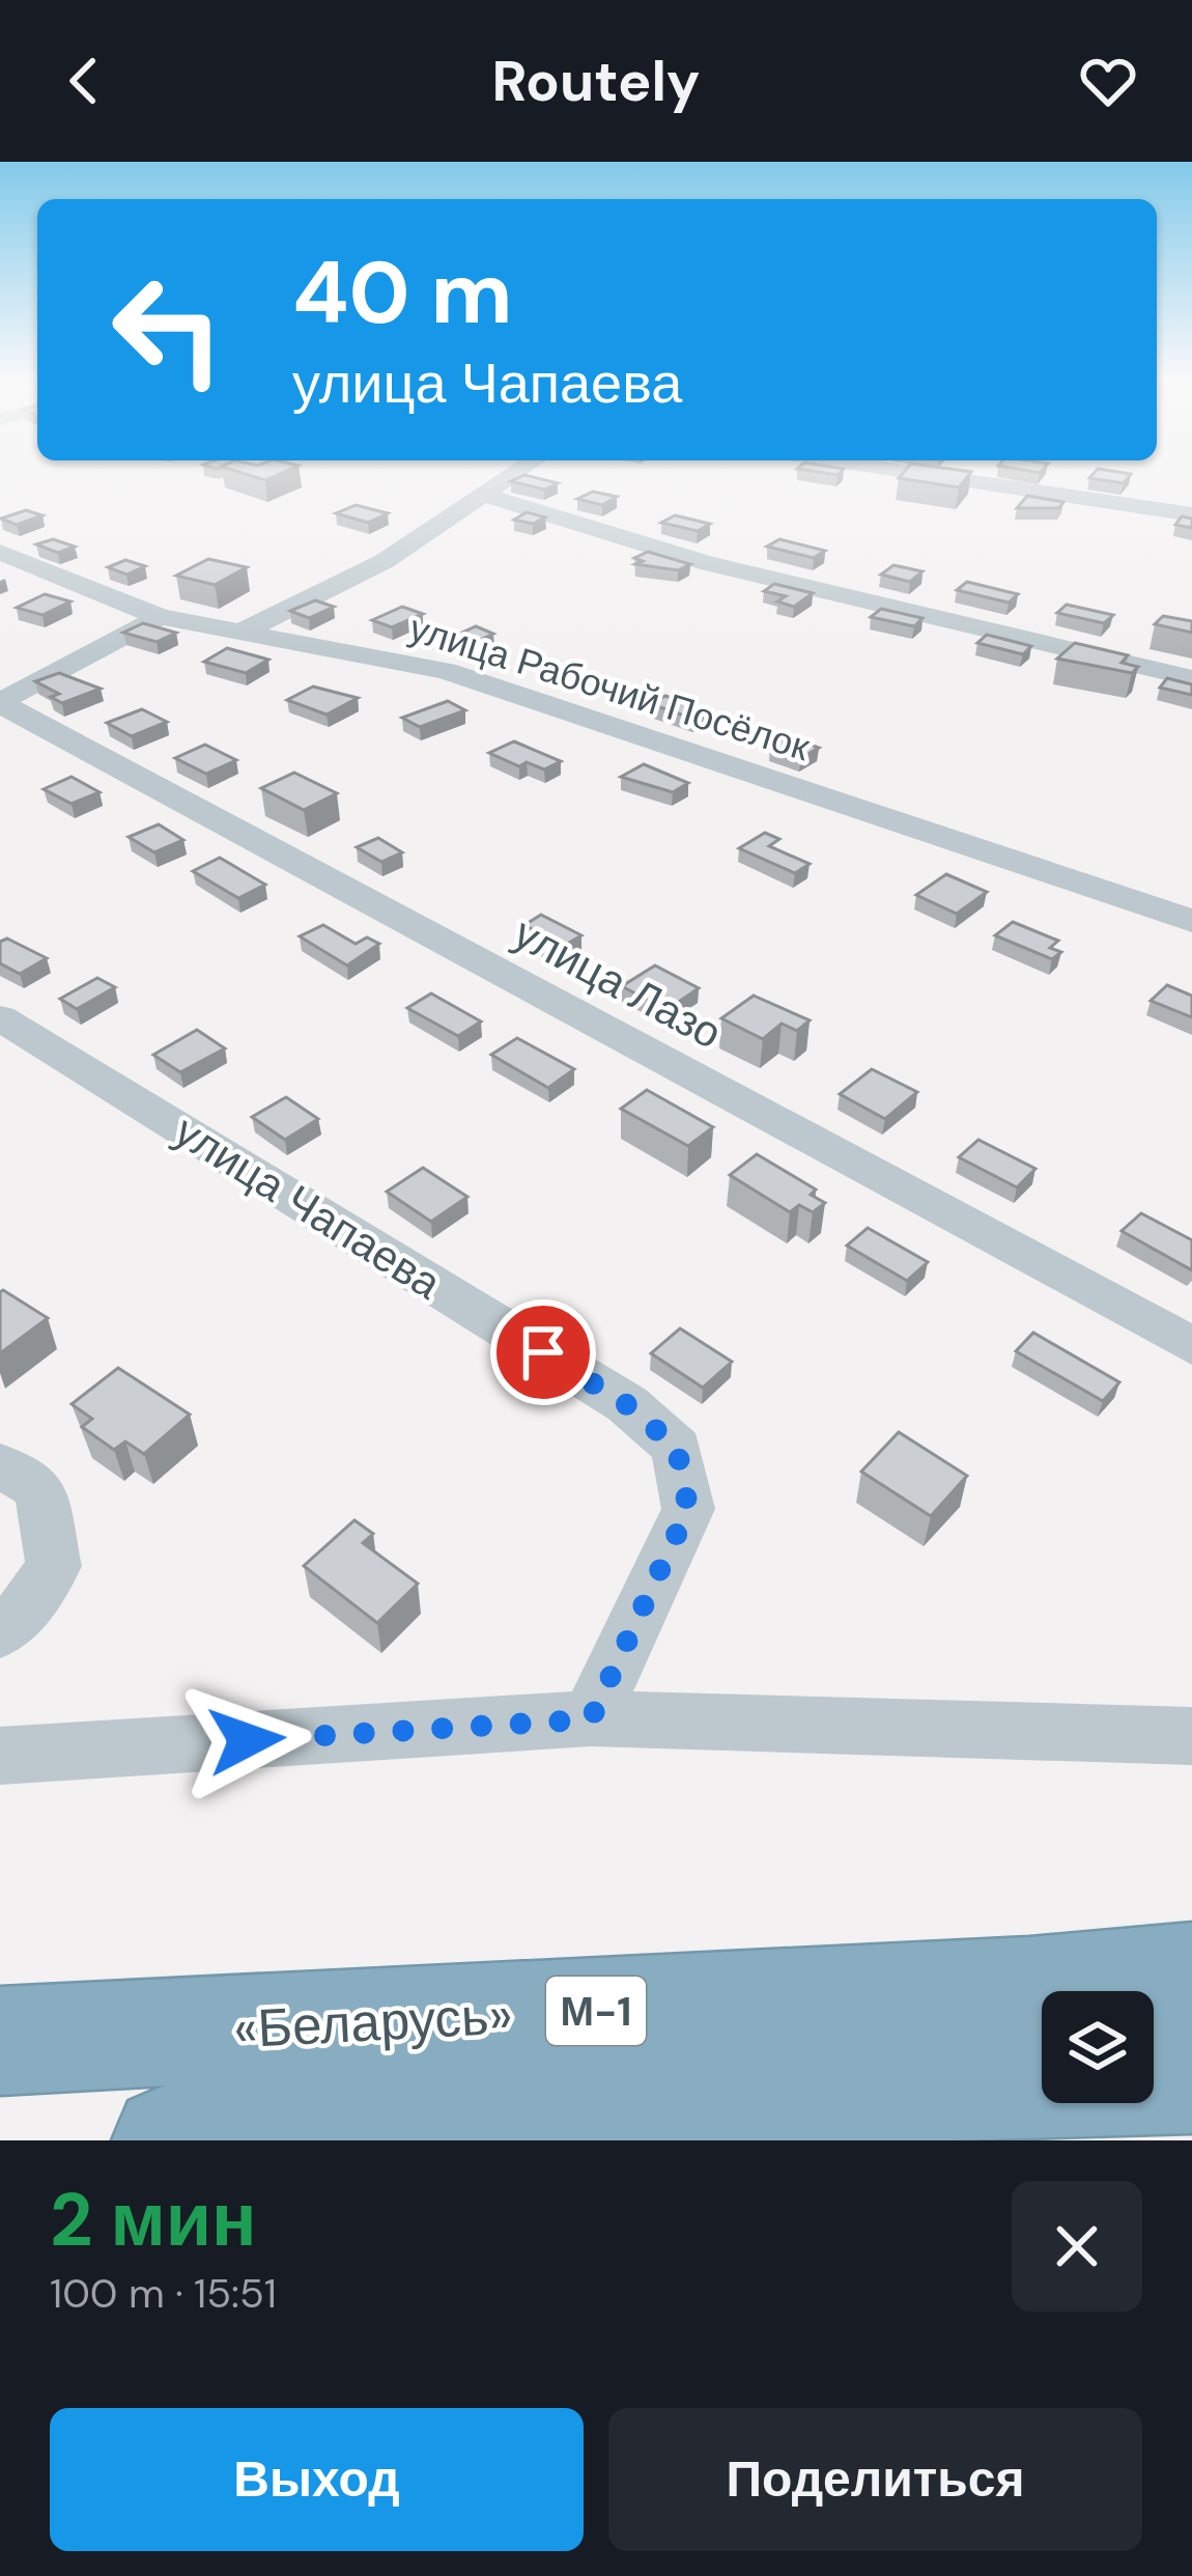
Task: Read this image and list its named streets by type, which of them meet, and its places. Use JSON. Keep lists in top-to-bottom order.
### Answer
{
  "streets": {
    "highway": ["М-1", "«Беларусь»"],
    "street": ["улица Рабочий Посёлок", "улица Лазо", "улица Чапаева"]
  },
  "page": {
    "header": "Routely",
    "turn": ["40 m", "улица Чапаева"],
    "heading": ["2 мин", "100 m · 15:51"],
    "buttons": ["Выход", "Поделиться"]
  }
}
